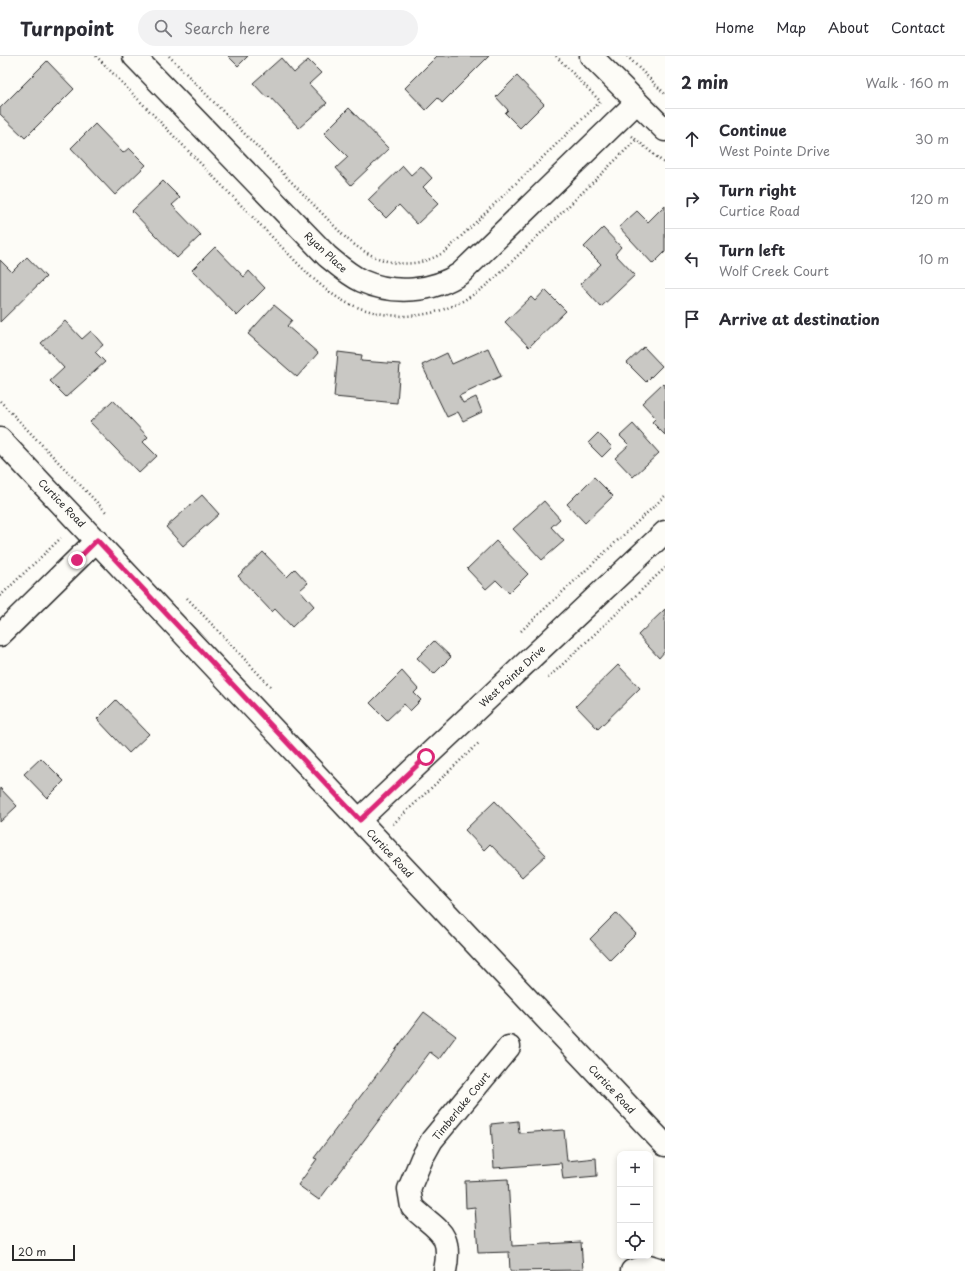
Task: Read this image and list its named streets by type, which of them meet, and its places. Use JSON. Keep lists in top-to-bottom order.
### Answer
{
  "streets": {
    "street": [
      "Ryan Place",
      "Curtice Road",
      "West Pointe Drive",
      "Timberlake Court"
    ]
  },
  "crossings": [
    ["Curtice Road", "West Pointe Drive"]
  ],
  "scale_bar": "20 m",
  "page": {
    "header": "Turnpoint",
    "search": "Search here",
    "nav": [
      "Home",
      "Map",
      "About",
      "Contact"
    ],
    "heading": ["2 min", "Walk · 160 m"],
    "list": [
      ["Continue", "West Pointe Drive", "30 m"],
      ["Turn right", "Curtice Road", "120 m"],
      ["Turn left", "Wolf Creek Court", "10 m"],
      "Arrive at destination"
    ],
    "map_buttons": ["+", "−"],
    "scale": "20 m"
  }
}
